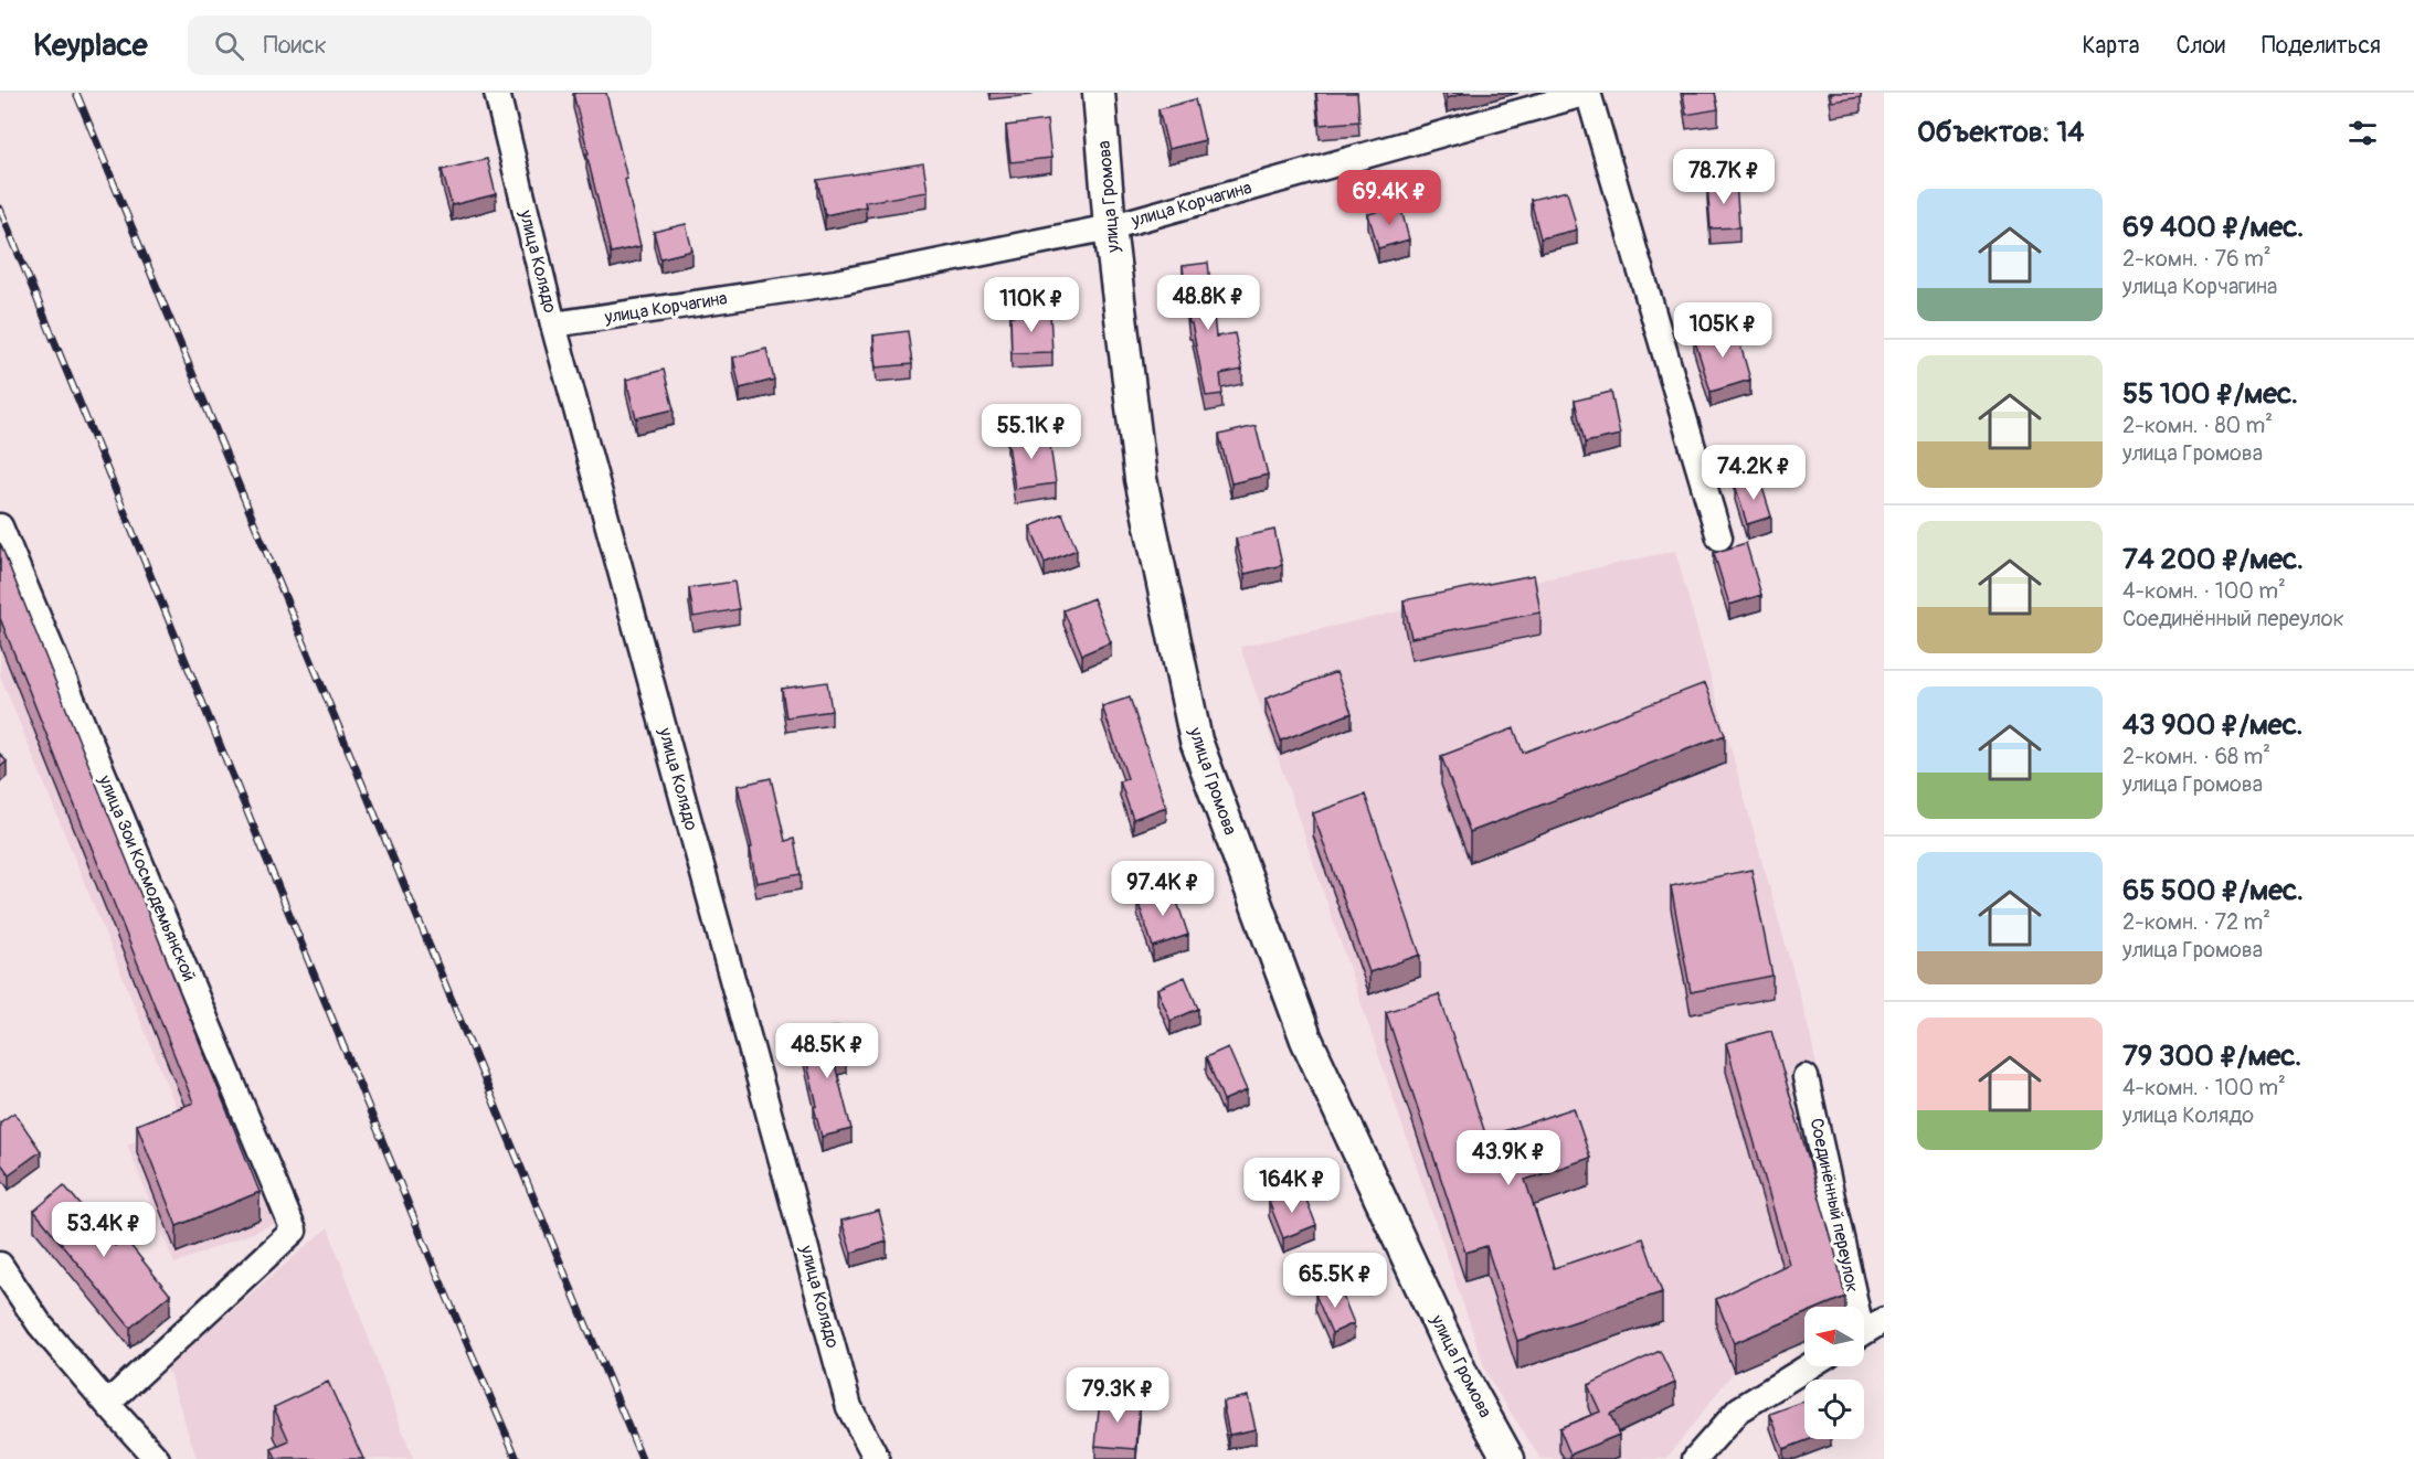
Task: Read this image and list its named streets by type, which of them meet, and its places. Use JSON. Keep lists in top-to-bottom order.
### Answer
{
  "streets": {
    "street": [
      "улица Громова",
      "улица Корчагина",
      "улица Колядо",
      "улица Зои Космодемьянской",
      "Соединённый переулок"
    ]
  },
  "crossings": [
    ["улица Громова", "улица Корчагина"],
    ["улица Корчагина", "улица Колядо"]
  ],
  "north": "left",
  "page": {
    "header": "Keyplace",
    "search": "Поиск",
    "nav": ["Карта", "Слои", "Поделиться"],
    "heading": "Объектов: 14",
    "price": [
      "78.7K ₽",
      "69.4K ₽",
      "48.8K ₽",
      "110K ₽",
      "105K ₽",
      "55.1K ₽",
      "74.2K ₽",
      "97.4K ₽",
      "48.5K ₽",
      "43.9K ₽",
      "164K ₽",
      "53.4K ₽",
      "65.5K ₽",
      "79.3K ₽"
    ],
    "list": [
      {
        "name": "69 400 ₽/мес.",
        "note": "2-комн. · 76 m² · улица Корчагина"
      },
      {
        "name": "55 100 ₽/мес.",
        "note": "2-комн. · 80 m² · улица Громова"
      },
      {
        "name": "74 200 ₽/мес.",
        "note": "4-комн. · 100 m² · Соединённый переулок"
      },
      {
        "name": "43 900 ₽/мес.",
        "note": "2-комн. · 68 m² · улица Громова"
      },
      {
        "name": "65 500 ₽/мес.",
        "note": "2-комн. · 72 m² · улица Громова"
      },
      {
        "name": "79 300 ₽/мес.",
        "note": "4-комн. · 100 m² · улица Колядо"
      }
    ]
  }
}
